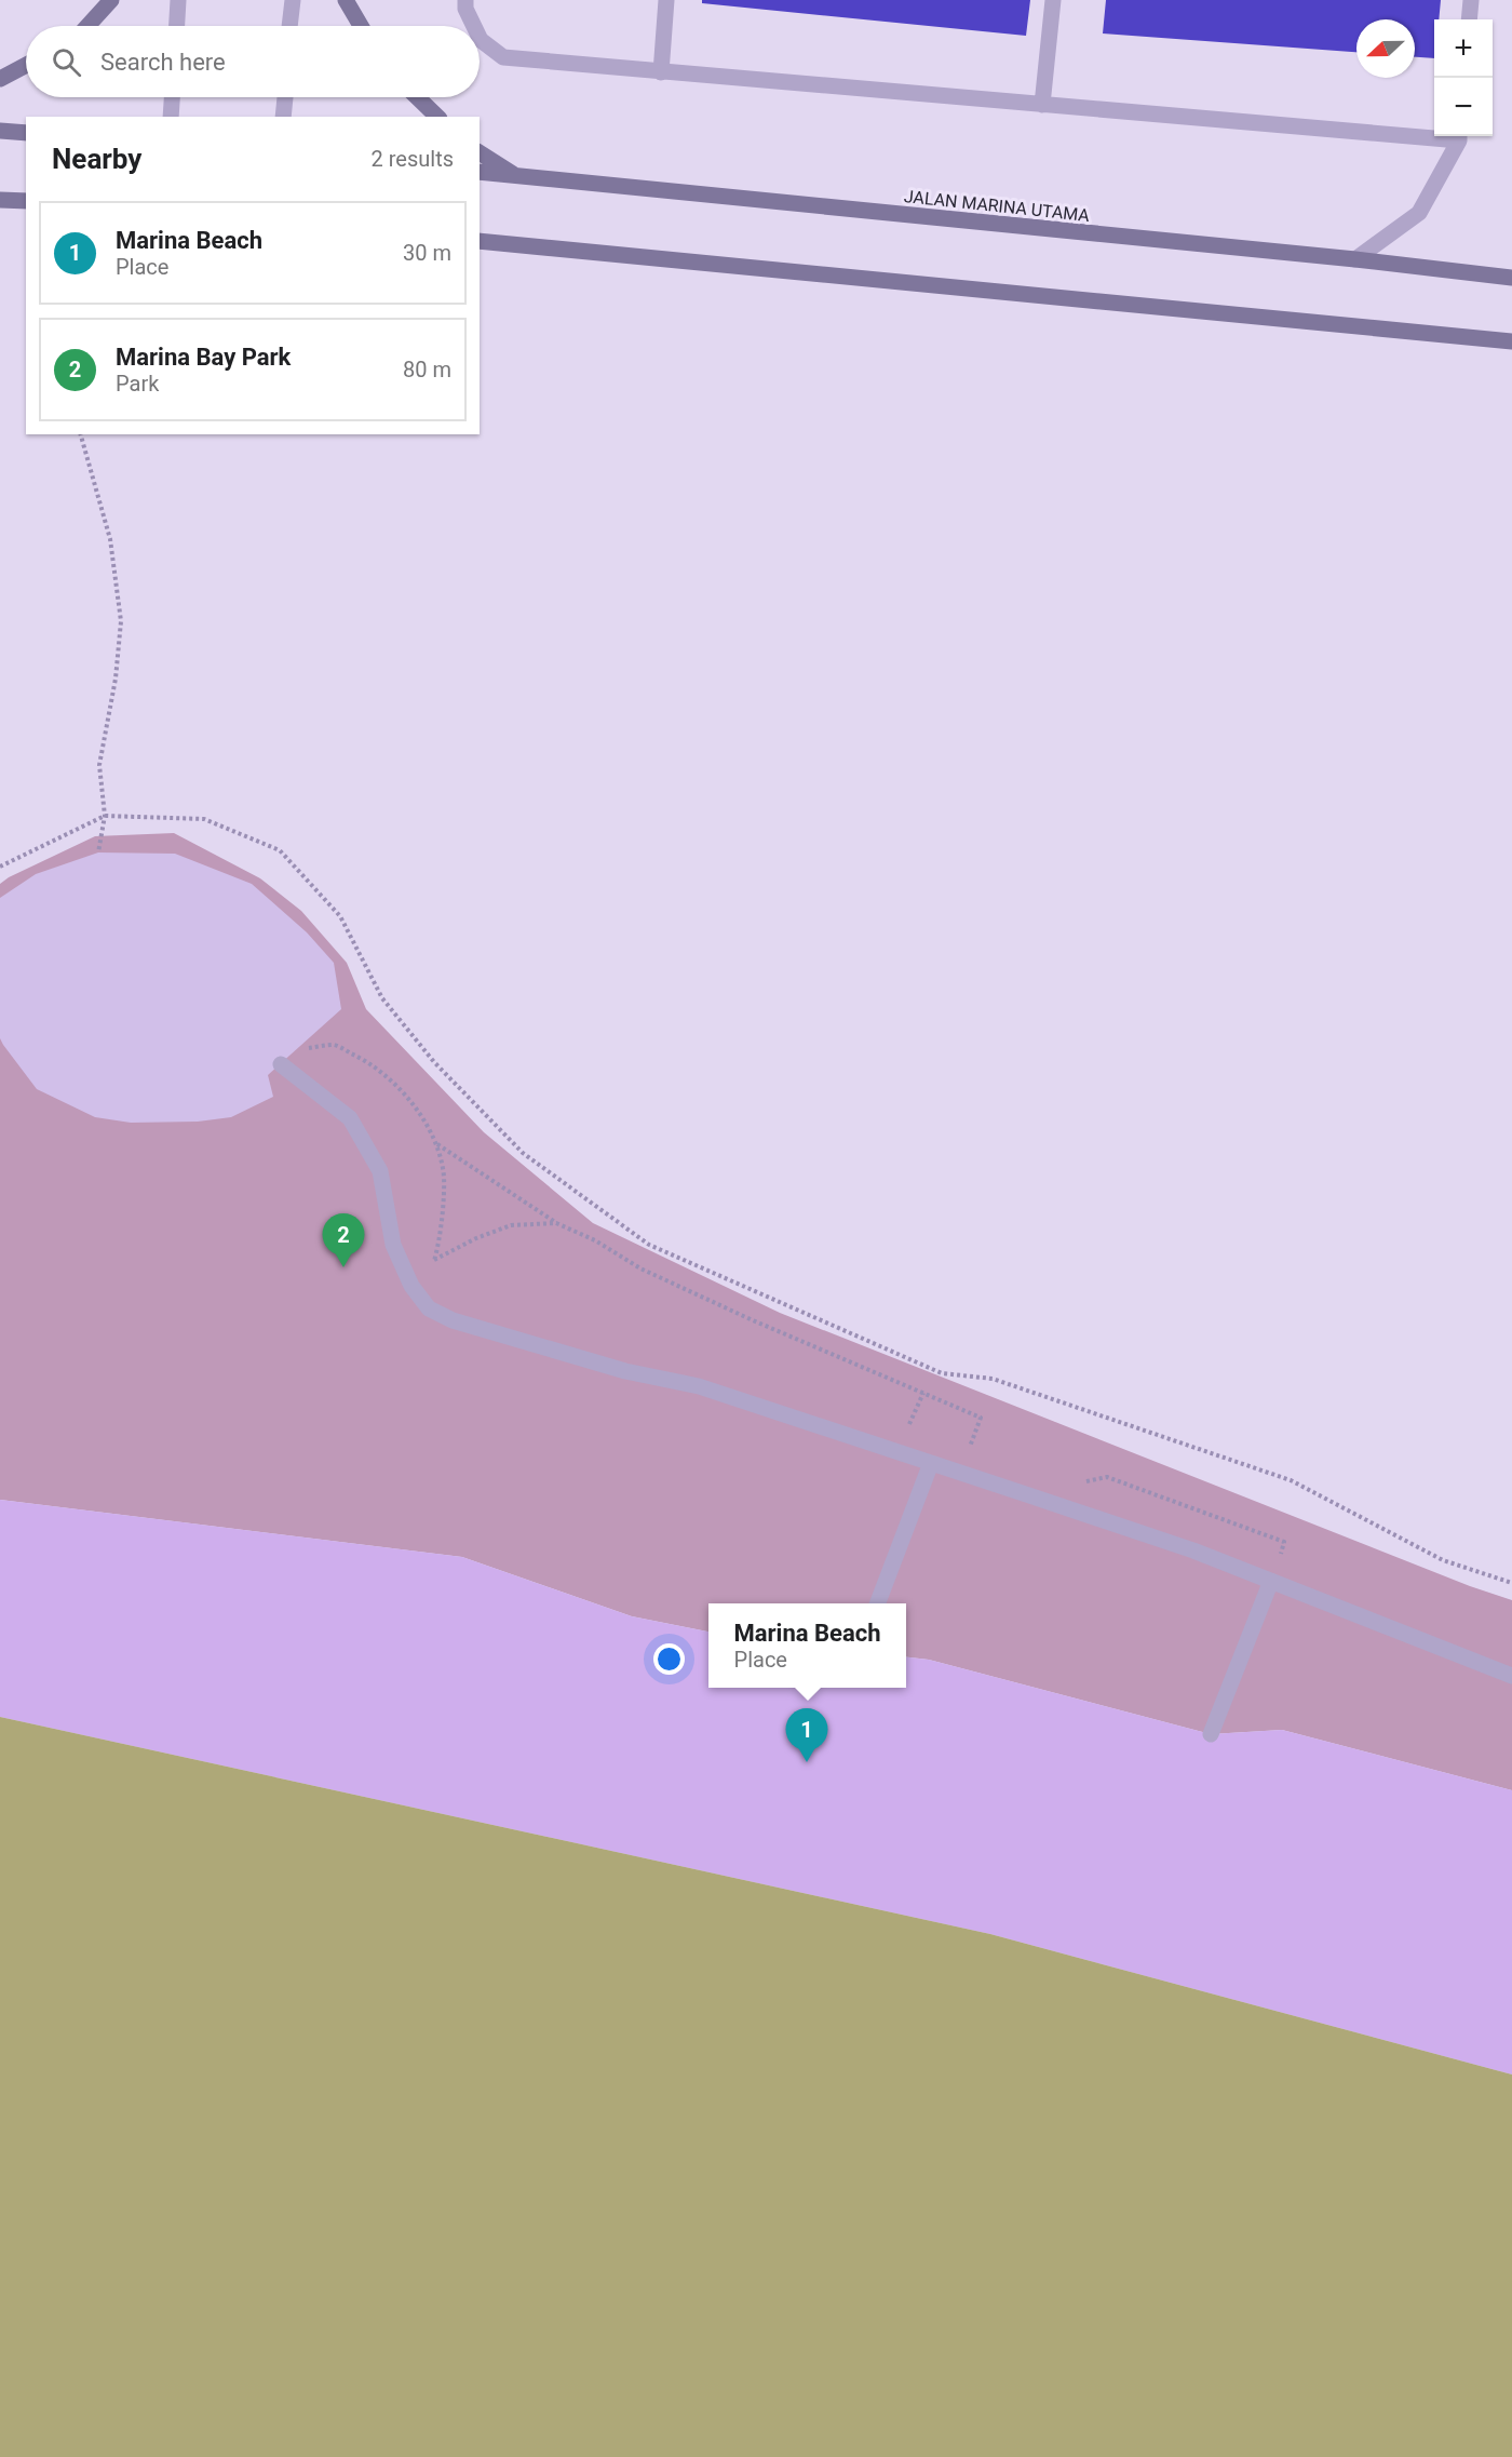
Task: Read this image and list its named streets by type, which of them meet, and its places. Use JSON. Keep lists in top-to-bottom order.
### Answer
{
  "streets": {
    "main road": ["JALAN MARINA UTAMA"]
  },
  "north": "left",
  "page": {
    "map_buttons": ["+", "−"],
    "search": "Search here",
    "heading": ["Nearby", "2 results"],
    "list": [
      {
        "mark": "1",
        "name": "Marina Beach",
        "note": "Place",
        "value": "30 m"
      },
      {
        "mark": "2",
        "name": "Marina Bay Park",
        "note": "Park",
        "value": "80 m"
      }
    ],
    "pins": ["2", "1"],
    "popup": ["Marina Beach", "Place"]
  }
}
